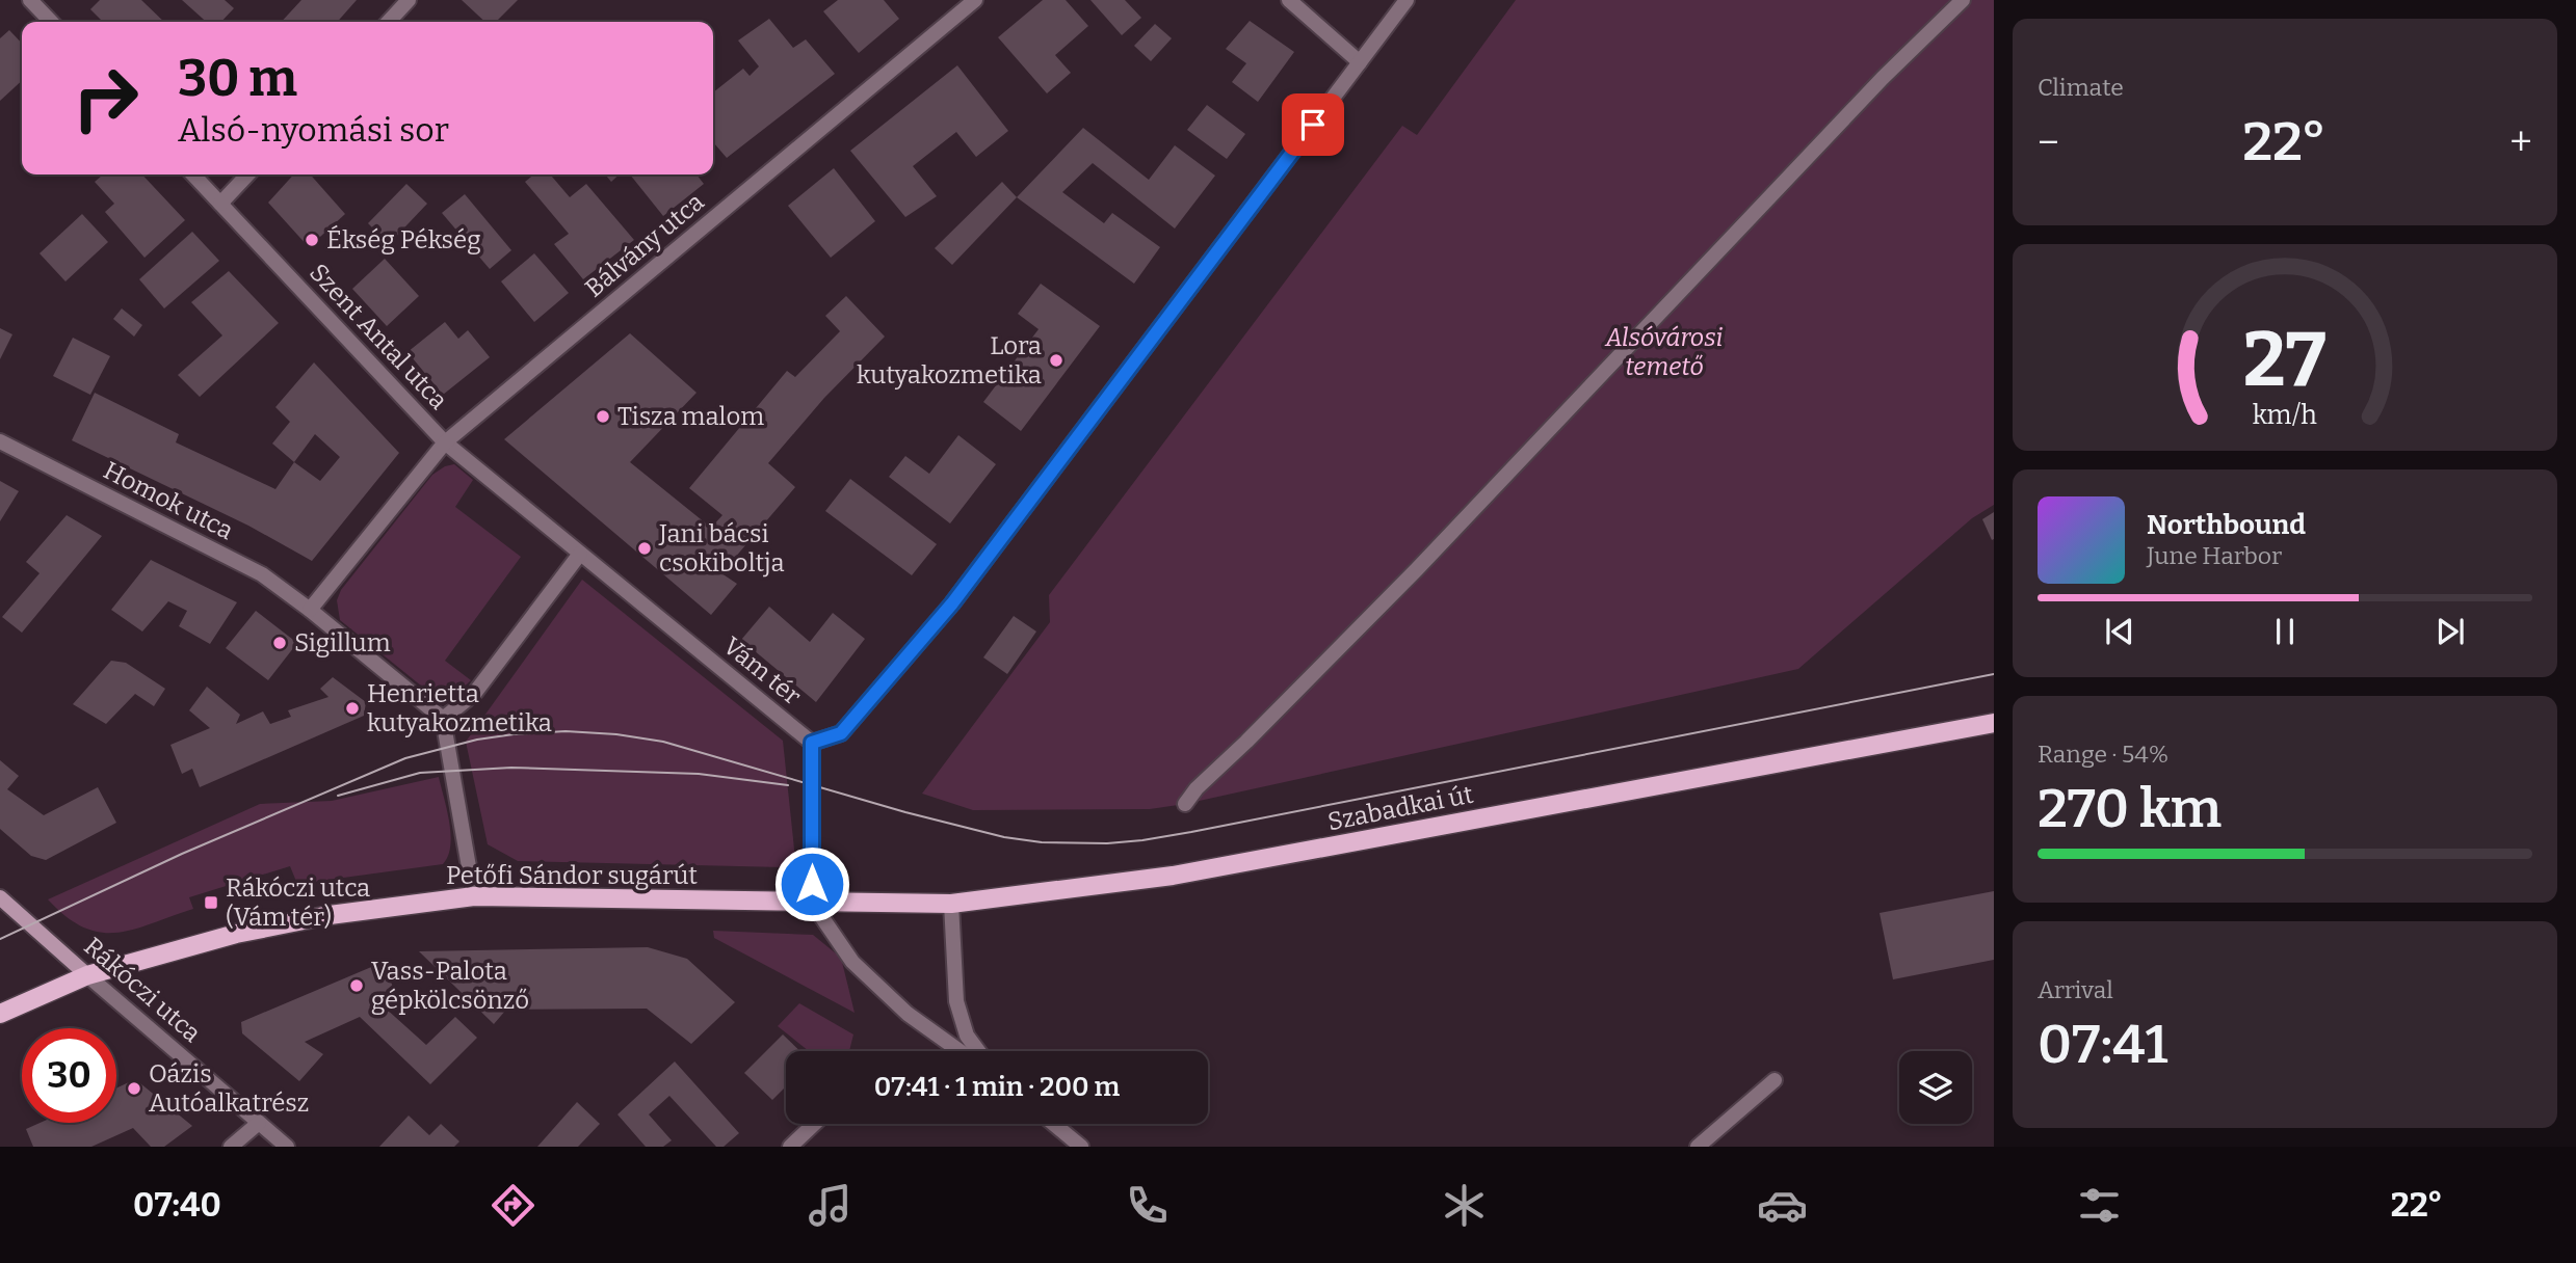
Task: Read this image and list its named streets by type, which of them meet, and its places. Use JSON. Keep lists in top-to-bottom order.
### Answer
{
  "streets": {
    "main road": ["Szabadkai út", "Petőfi Sándor sugárút"],
    "street": [
      "Bálvány utca",
      "Szent Antal utca",
      "Homok utca",
      "Vám tér",
      "Rákóczi utca"
    ]
  },
  "crossings": [
    ["Bálvány utca", "Szent Antal utca"],
    ["Bálvány utca", "Vám tér"],
    ["Szent Antal utca", "Vám tér"],
    ["Szabadkai út", "Petőfi Sándor sugárút"],
    ["Petőfi Sándor sugárút", "Rákóczi utca"]
  ],
  "parks": ["Alsóvárosi temető"],
  "places": {
    "other": [
      "Ékség Pékség",
      "Lora kutyakozmetika",
      "Tisza malom",
      "Jani bácsi csokiboltja",
      "Sigillum",
      "Henrietta kutyakozmetika",
      "Vass-Palota gépkölcsönző",
      "Oázis Autóalkatrész"
    ],
    "transit": ["Rákóczi utca (Vám tér)"]
  },
  "page": {
    "tile": [
      "Climate",
      ["Range · 54%", "270 km"],
      ["Arrival", "07:41"]
    ],
    "turn": ["30 m", "Alsó-nyomási sor"],
    "heat": ["−", "22°", "+"],
    "song": ["Northbound", "June Harbor"],
    "limit": "30",
    "trip": "07:41 · 1 min · 200 m",
    "tabs": ["07:40", "22°"],
    "gauge": ["27", "km/h"]
  }
}
